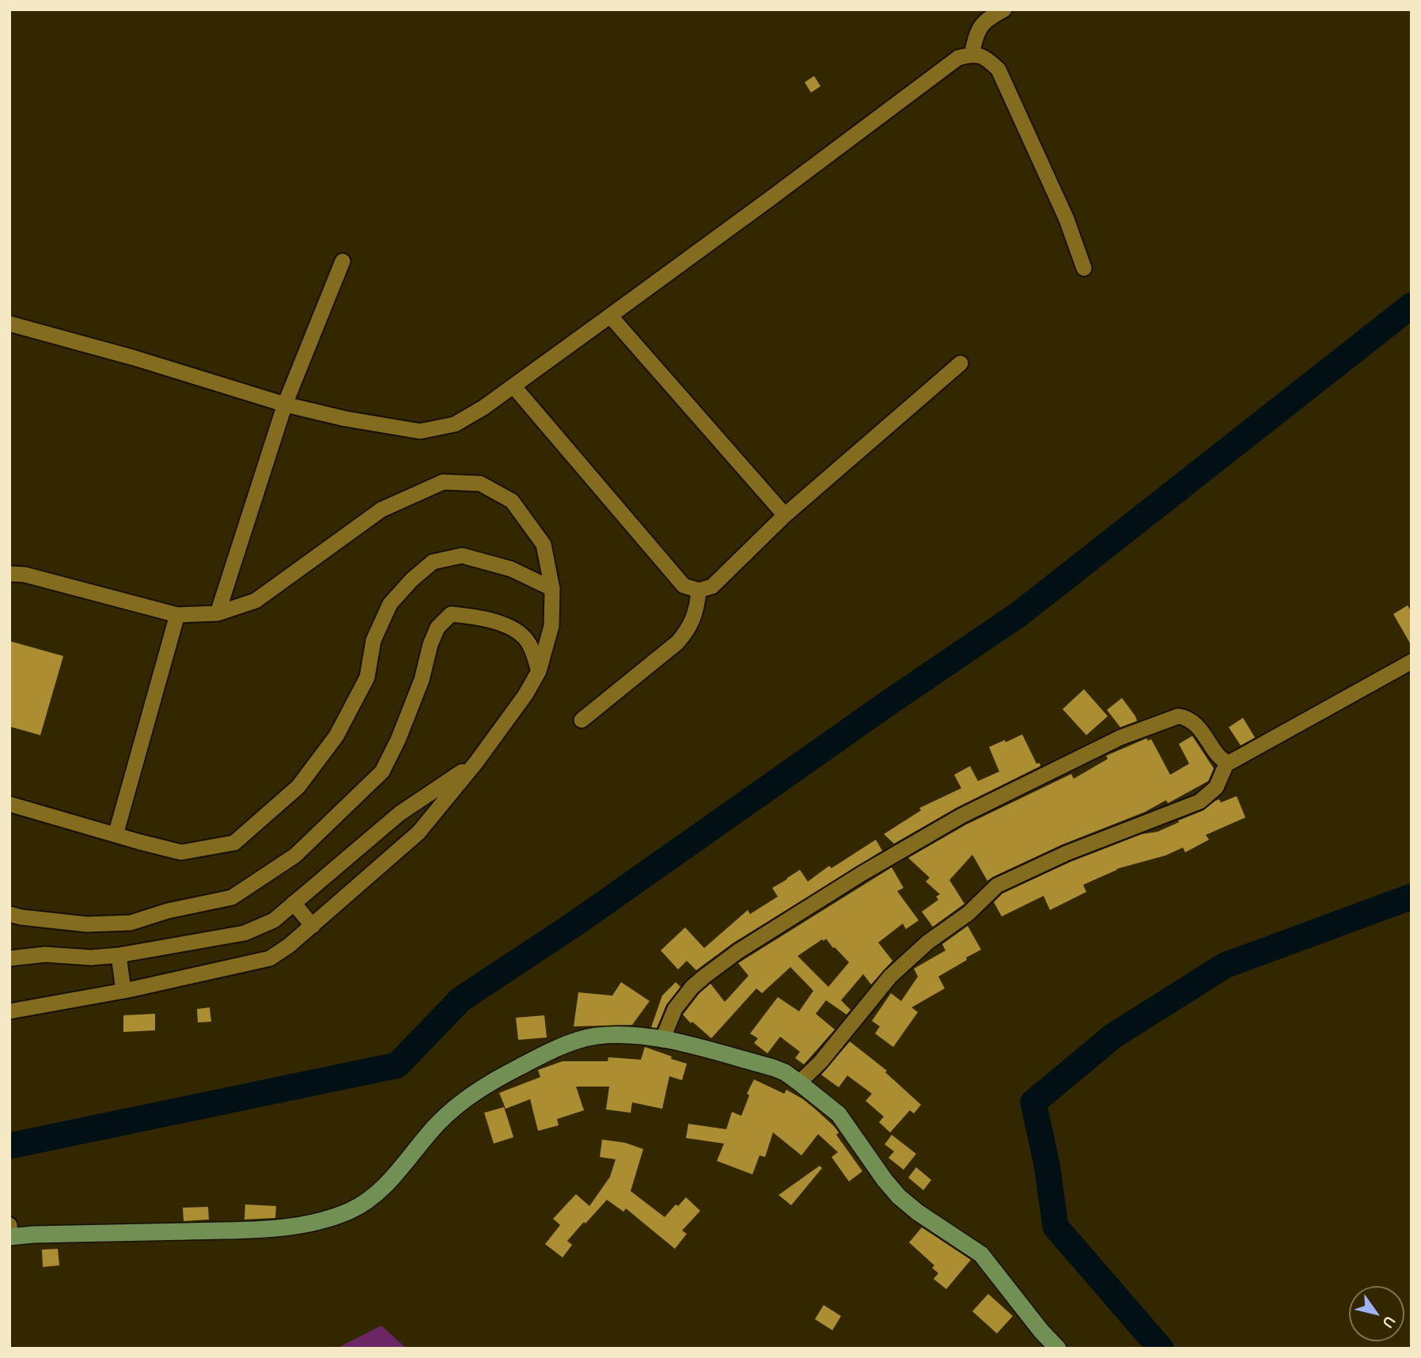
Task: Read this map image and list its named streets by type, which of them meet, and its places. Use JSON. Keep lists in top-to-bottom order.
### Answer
{
  "north": "bottom right"
}
